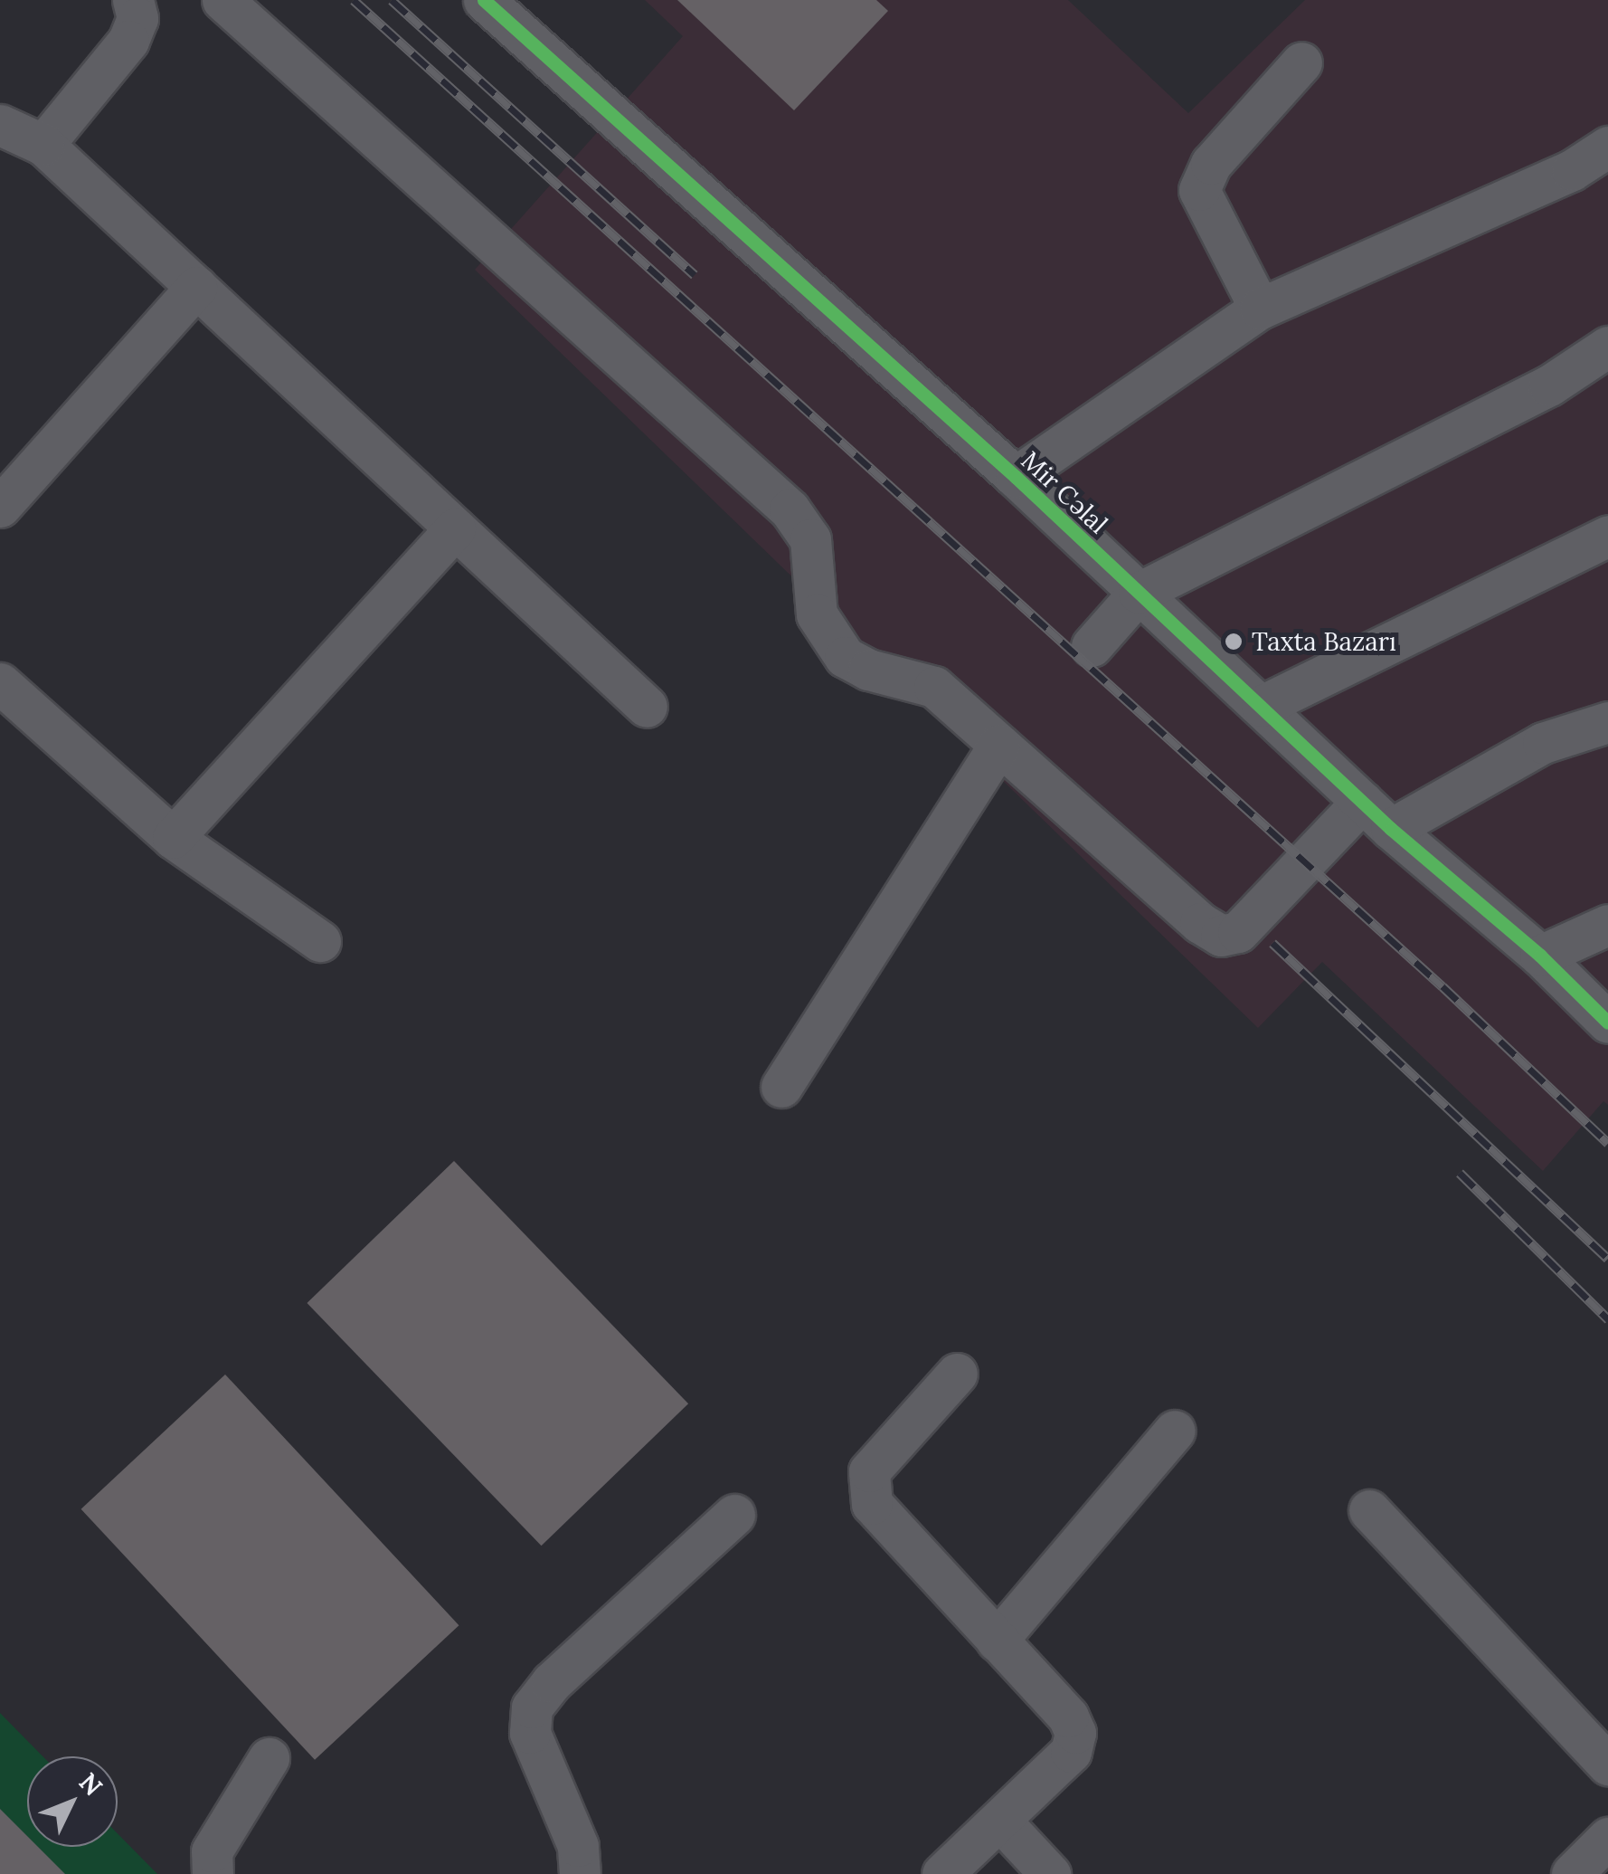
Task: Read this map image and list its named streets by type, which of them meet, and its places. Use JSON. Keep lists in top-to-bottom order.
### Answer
{
  "streets": {
    "street": ["Mir Cəlal"]
  },
  "places": ["Taxta Bazarı"],
  "north": "top right"
}
